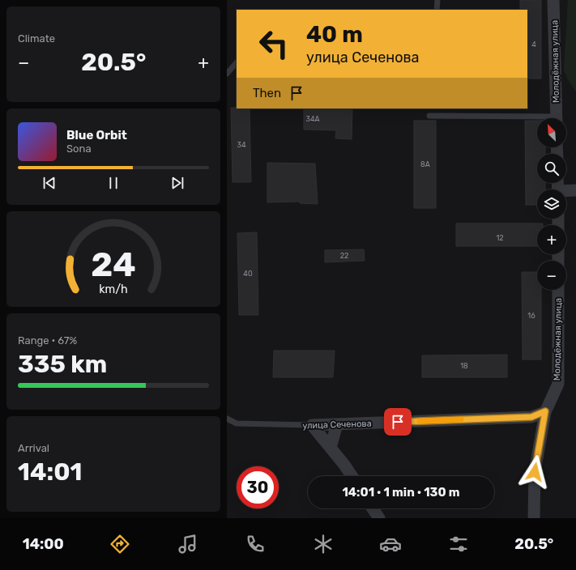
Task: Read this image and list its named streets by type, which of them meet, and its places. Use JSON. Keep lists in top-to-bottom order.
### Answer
{
  "streets": {
    "street": ["Молодёжная улица", "улица Сеченова"]
  },
  "crossings": [
    ["Молодёжная улица", "улица Сеченова"]
  ],
  "house_numbers": [
    "4",
    "34А",
    "34",
    "8А",
    "12",
    "22",
    "40",
    "16",
    "18"
  ],
  "north": "top left",
  "page": {
    "tile": [
      "Climate",
      ["Range · 67%", "335 km"],
      ["Arrival", "14:01"]
    ],
    "turn": ["40 m", "улица Сеченова"],
    "heat": ["−", "20.5°", "+"],
    "then": "Then",
    "map_buttons": ["+", "−"],
    "song": ["Blue Orbit", "Sona"],
    "limit": "30",
    "trip": "14:01 · 1 min · 130 m",
    "tabs": ["14:00", "20.5°"],
    "gauge": ["24", "km/h"]
  }
}
